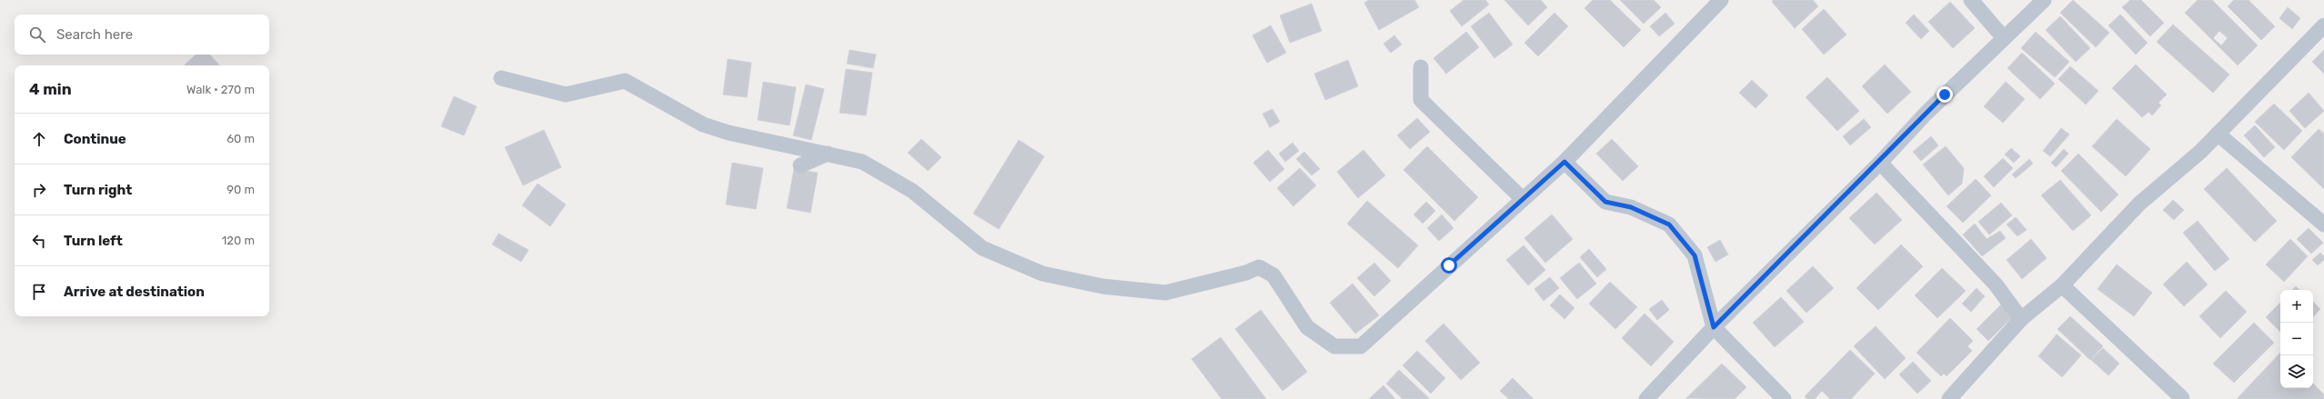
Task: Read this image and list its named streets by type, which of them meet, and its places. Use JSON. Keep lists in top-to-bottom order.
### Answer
{
  "page": {
    "search": "Search here",
    "heading": ["4 min", "Walk · 270 m"],
    "list": [
      ["Continue", "60 m"],
      ["Turn right", "90 m"],
      ["Turn left", "120 m"],
      "Arrive at destination"
    ],
    "map_buttons": ["+", "−"]
  }
}
